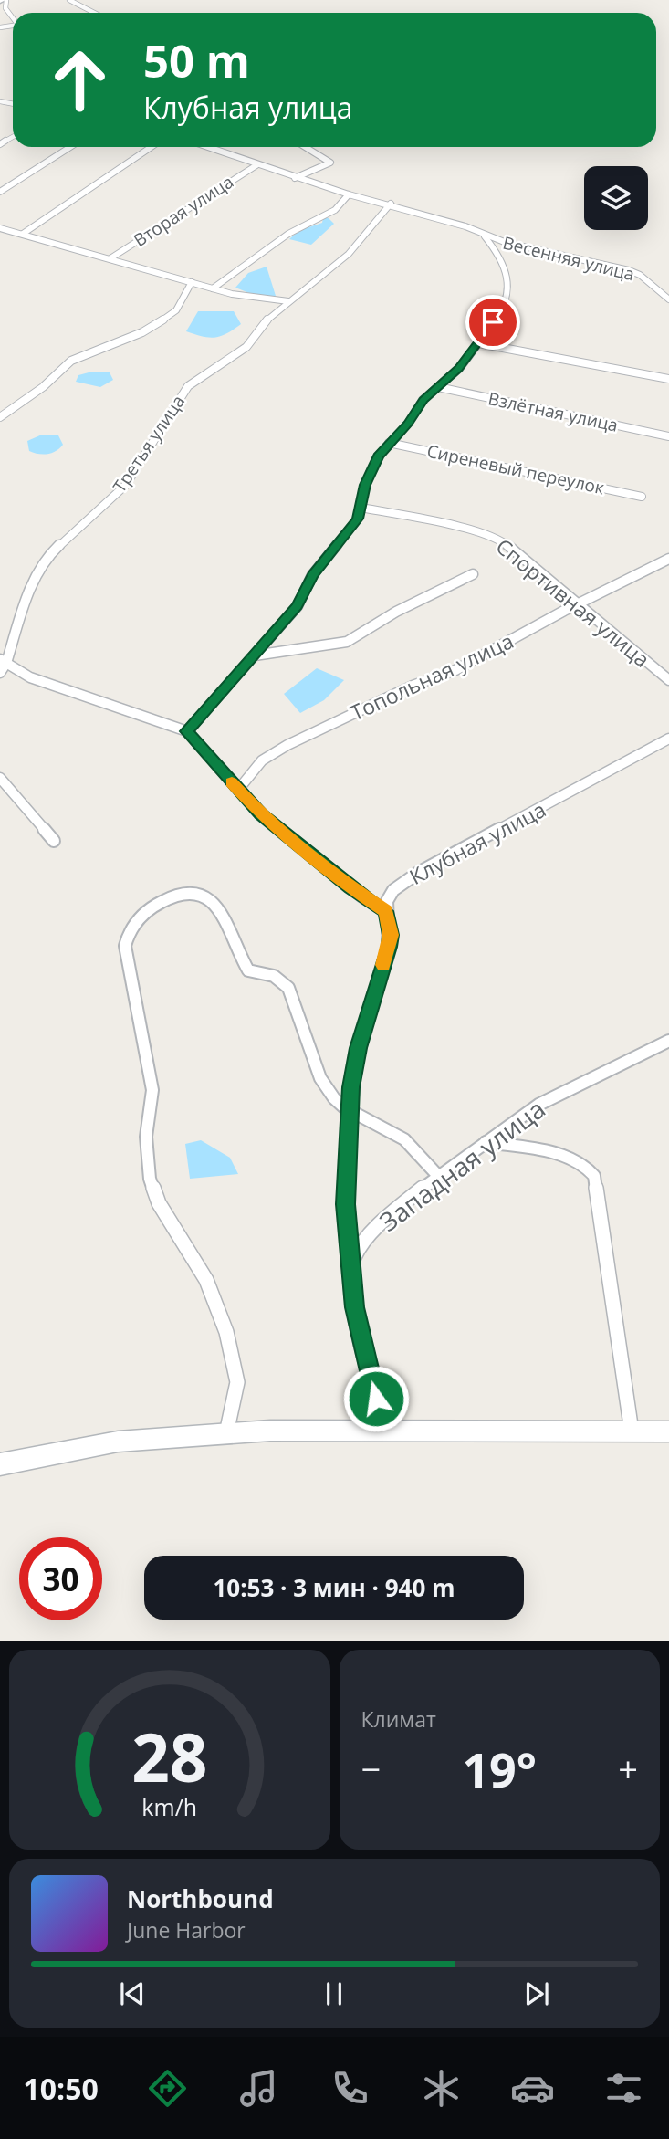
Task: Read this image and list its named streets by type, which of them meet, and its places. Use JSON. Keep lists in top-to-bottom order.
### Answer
{
  "streets": {
    "street": [
      "Вторая улица",
      "Весенняя улица",
      "Взлётная улица",
      "Третья улица",
      "Сиреневый переулок",
      "Спортивная улица",
      "Топольная улица",
      "Клубная улица",
      "Западная улица"
    ]
  },
  "crossings": [
    ["Весенняя улица", "Третья улица"],
    ["Спортивная улица", "Топольная улица"]
  ],
  "page": {
    "turn": ["50 m", "Клубная улица"],
    "limit": "30",
    "trip": "10:53 · 3 мин · 940 m",
    "tile": "Климат",
    "heat": ["−", "19°", "+"],
    "song": ["Northbound", "June Harbor"],
    "tabs": "10:50",
    "gauge": ["28", "km/h"]
  }
}
